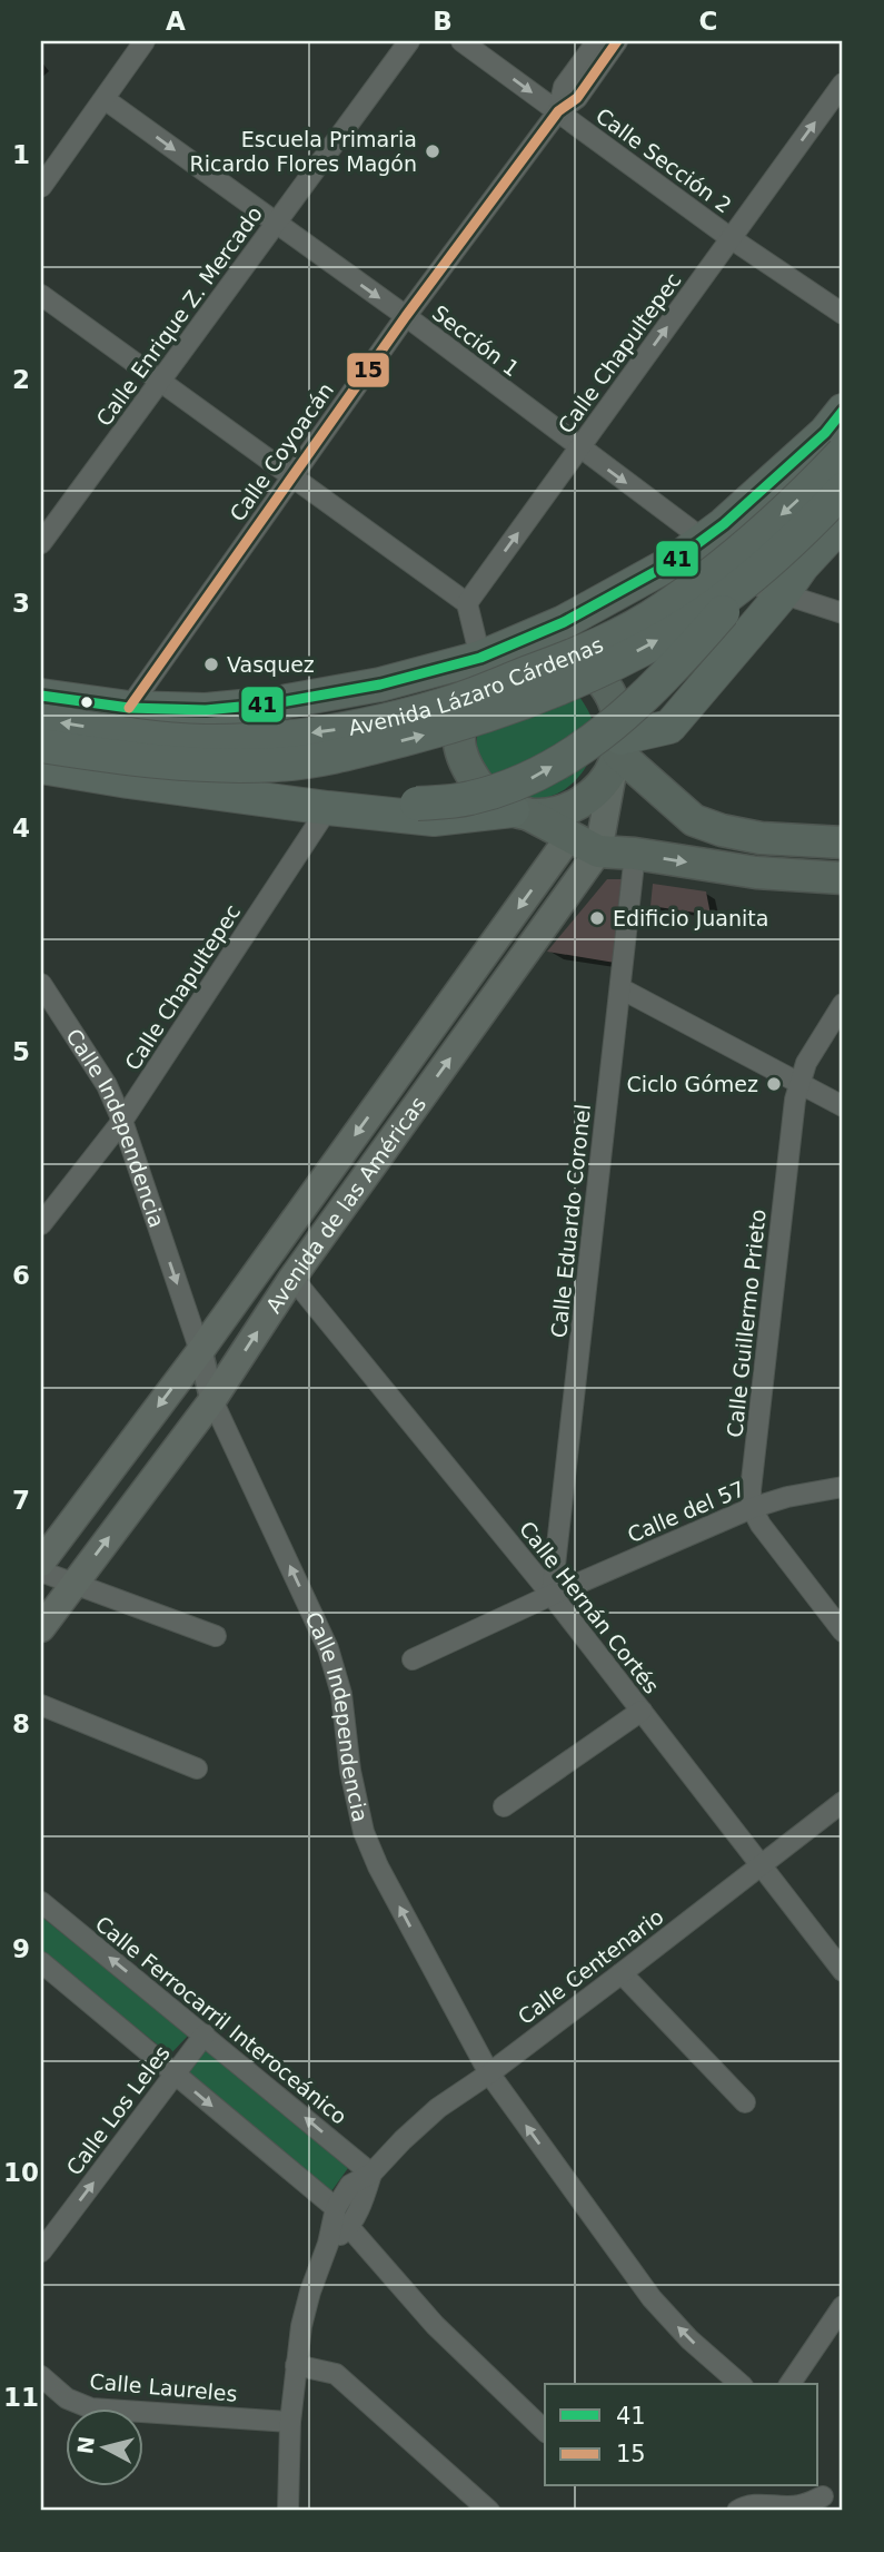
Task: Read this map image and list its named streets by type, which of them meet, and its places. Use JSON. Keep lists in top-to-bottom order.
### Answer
{
  "streets": {
    "highway": ["Avenida Lázaro Cárdenas"],
    "main road": ["Avenida de las Américas"],
    "street": [
      "Calle Sección 2",
      "Calle Enrique Z. Mercado",
      "Sección 1",
      "Calle Chapultepec",
      "Calle Coyoacán",
      "Calle Independencia",
      "Calle Eduardo Coronel",
      "Calle Guillermo Prieto",
      "Calle del 57",
      "Calle Hernán Cortés",
      "Calle Centenario",
      "Calle Ferrocarril Interoceánico",
      "Calle Los Leles",
      "Calle Laureles"
    ]
  },
  "crossings": [
    ["Calle Sección 2", "Calle Chapultepec"],
    ["Calle Sección 2", "Calle Coyoacán"],
    ["Calle Enrique Z. Mercado", "Sección 1"],
    ["Sección 1", "Calle Chapultepec"],
    ["Sección 1", "Calle Coyoacán"],
    ["Calle Chapultepec", "Calle Independencia"],
    ["Calle Independencia", "Avenida de las Américas"],
    ["Calle Independencia", "Calle Centenario"],
    ["Avenida de las Américas", "Calle Hernán Cortés"],
    ["Calle Eduardo Coronel", "Calle del 57"],
    ["Calle Eduardo Coronel", "Calle Hernán Cortés"],
    ["Calle Guillermo Prieto", "Calle del 57"],
    ["Calle del 57", "Calle Hernán Cortés"],
    ["Calle Hernán Cortés", "Calle Centenario"],
    ["Calle Centenario", "Calle Ferrocarril Interoceánico"],
    ["Calle Centenario", "Calle Laureles"],
    ["Calle Ferrocarril Interoceánico", "Calle Los Leles"]
  ],
  "one_way": ["Sección 1", "Calle Chapultepec", "Calle Los Leles"],
  "places": [
    "Escuela Primaria Ricardo Flores Magón",
    "Vasquez",
    "Edificio Juanita",
    "Ciclo Gómez"
  ],
  "lines": ["transit line 15", "transit line 41"],
  "legend": ["41", "15"],
  "north": "left",
  "grid": {
    "columns": ["A", "B", "C"],
    "rows": [
      "1",
      "2",
      "3",
      "4",
      "5",
      "6",
      "7",
      "8",
      "9",
      "10",
      "11"
    ]
  }
}
